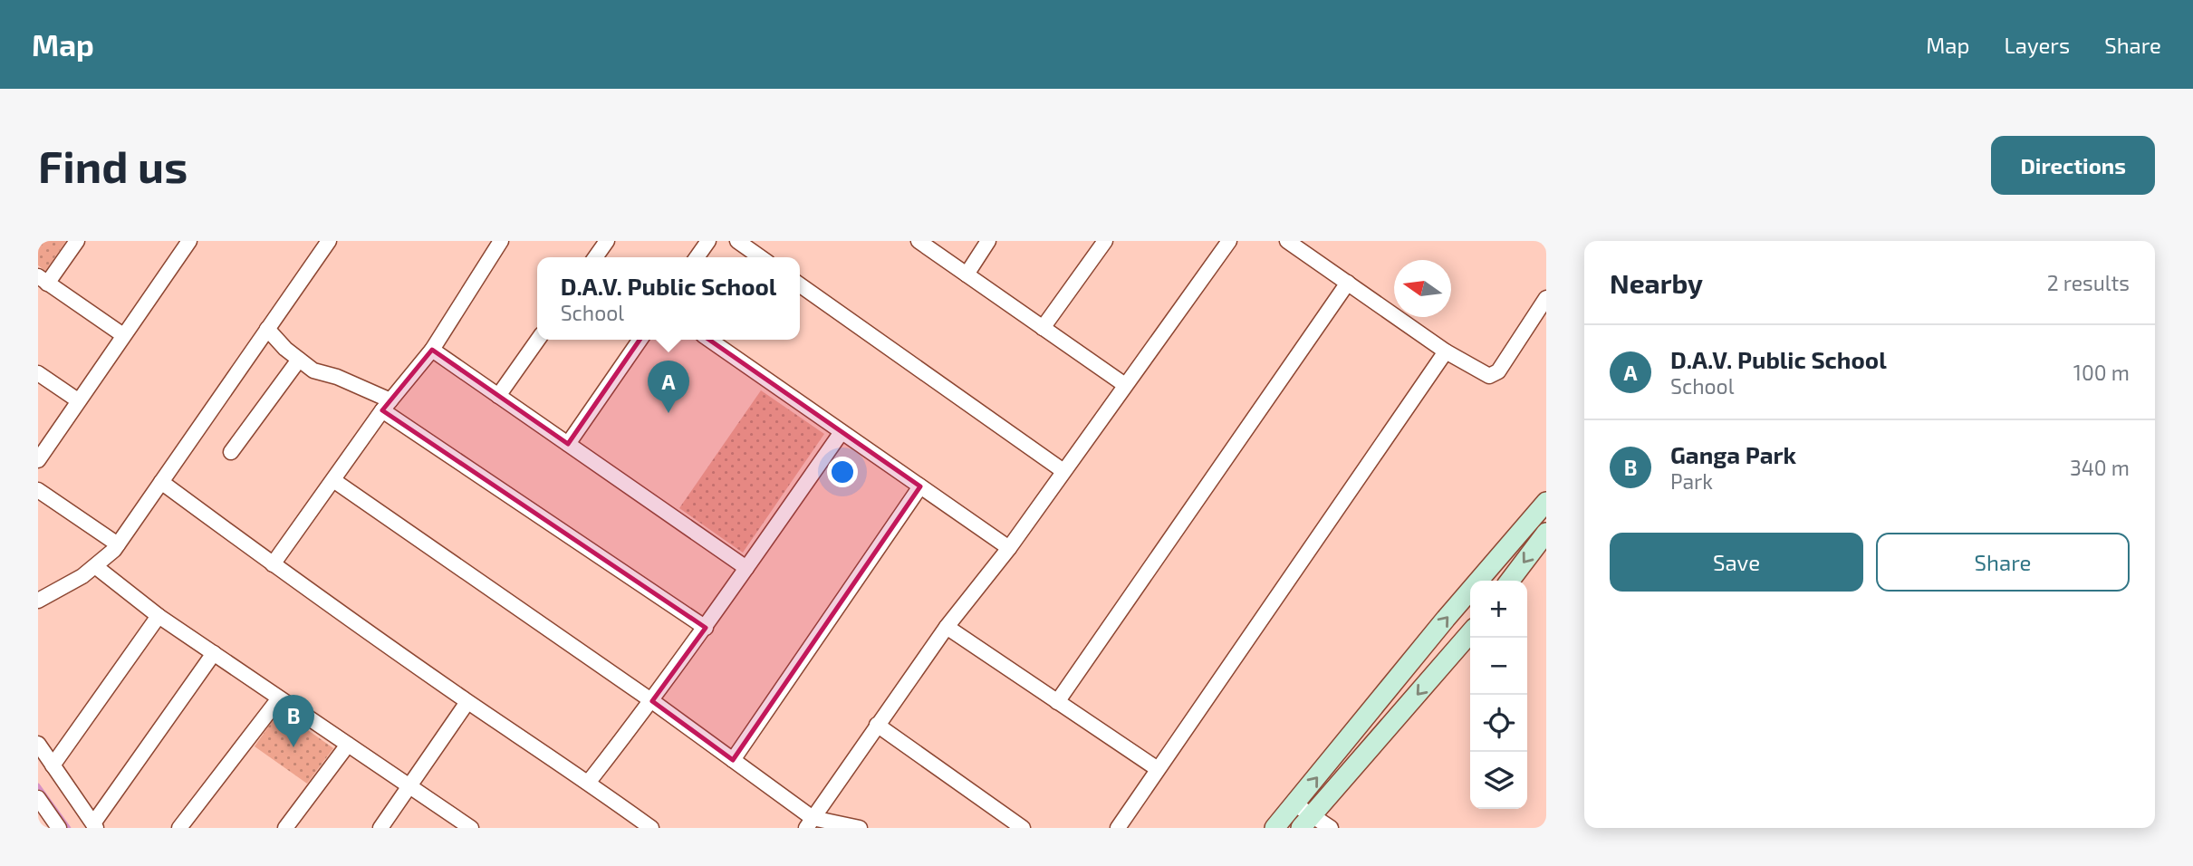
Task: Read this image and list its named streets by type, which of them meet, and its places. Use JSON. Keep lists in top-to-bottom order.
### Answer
{
  "north": "left",
  "page": {
    "header": "Map",
    "nav": ["Map", "Layers", "Share"],
    "buttons": [
      "Directions",
      ["Save", "Share"]
    ],
    "title": "Find us",
    "heading": ["Nearby", "2 results"],
    "popup": ["D.A.V. Public School", "School"],
    "list": [
      {
        "mark": "A",
        "name": "D.A.V. Public School",
        "note": "School",
        "value": "100 m"
      },
      {
        "mark": "B",
        "name": "Ganga Park",
        "note": "Park",
        "value": "340 m"
      }
    ],
    "pins": ["A", "B"],
    "map_buttons": ["+", "−"]
  }
}
